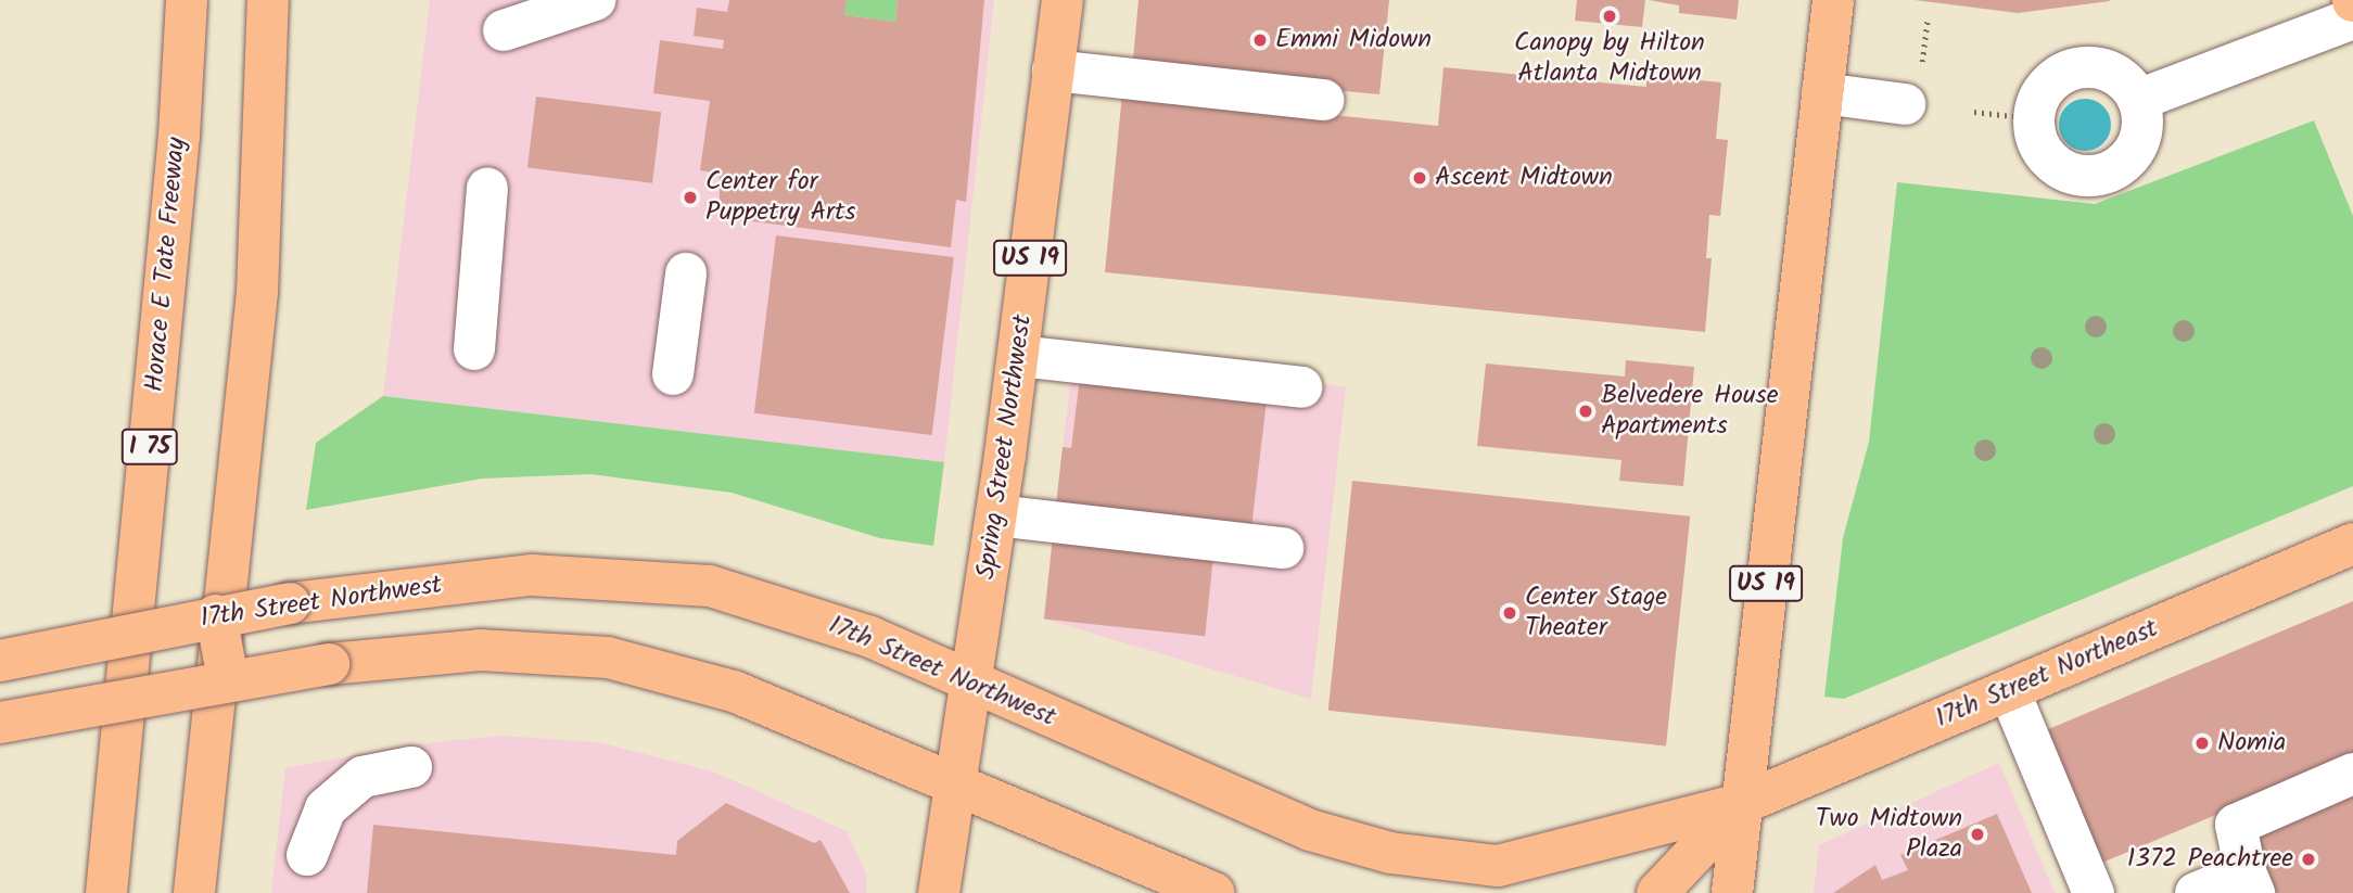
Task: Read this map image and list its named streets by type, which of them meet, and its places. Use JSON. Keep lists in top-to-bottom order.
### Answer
{
  "streets": {
    "main road": [
      "US 19",
      "Horace E Tate Freeway",
      "I 75",
      "Spring Street Northwest",
      "17th Street Northwest",
      "17th Street Northeast"
    ]
  },
  "crossings": [
    ["US 19", "17th Street Northwest"],
    ["US 19", "17th Street Northeast"],
    ["Spring Street Northwest", "17th Street Northwest"],
    ["17th Street Northwest", "17th Street Northeast"]
  ],
  "places": [
    "Canopy by Hilton Atlanta Midtown",
    "Emmi Midown",
    "Ascent Midtown",
    "Center for Puppetry Arts",
    "Belvedere House Apartments",
    "Center Stage Theater",
    "Nomia",
    "Two Midtown Plaza",
    "1372 Peachtree"
  ]
}
